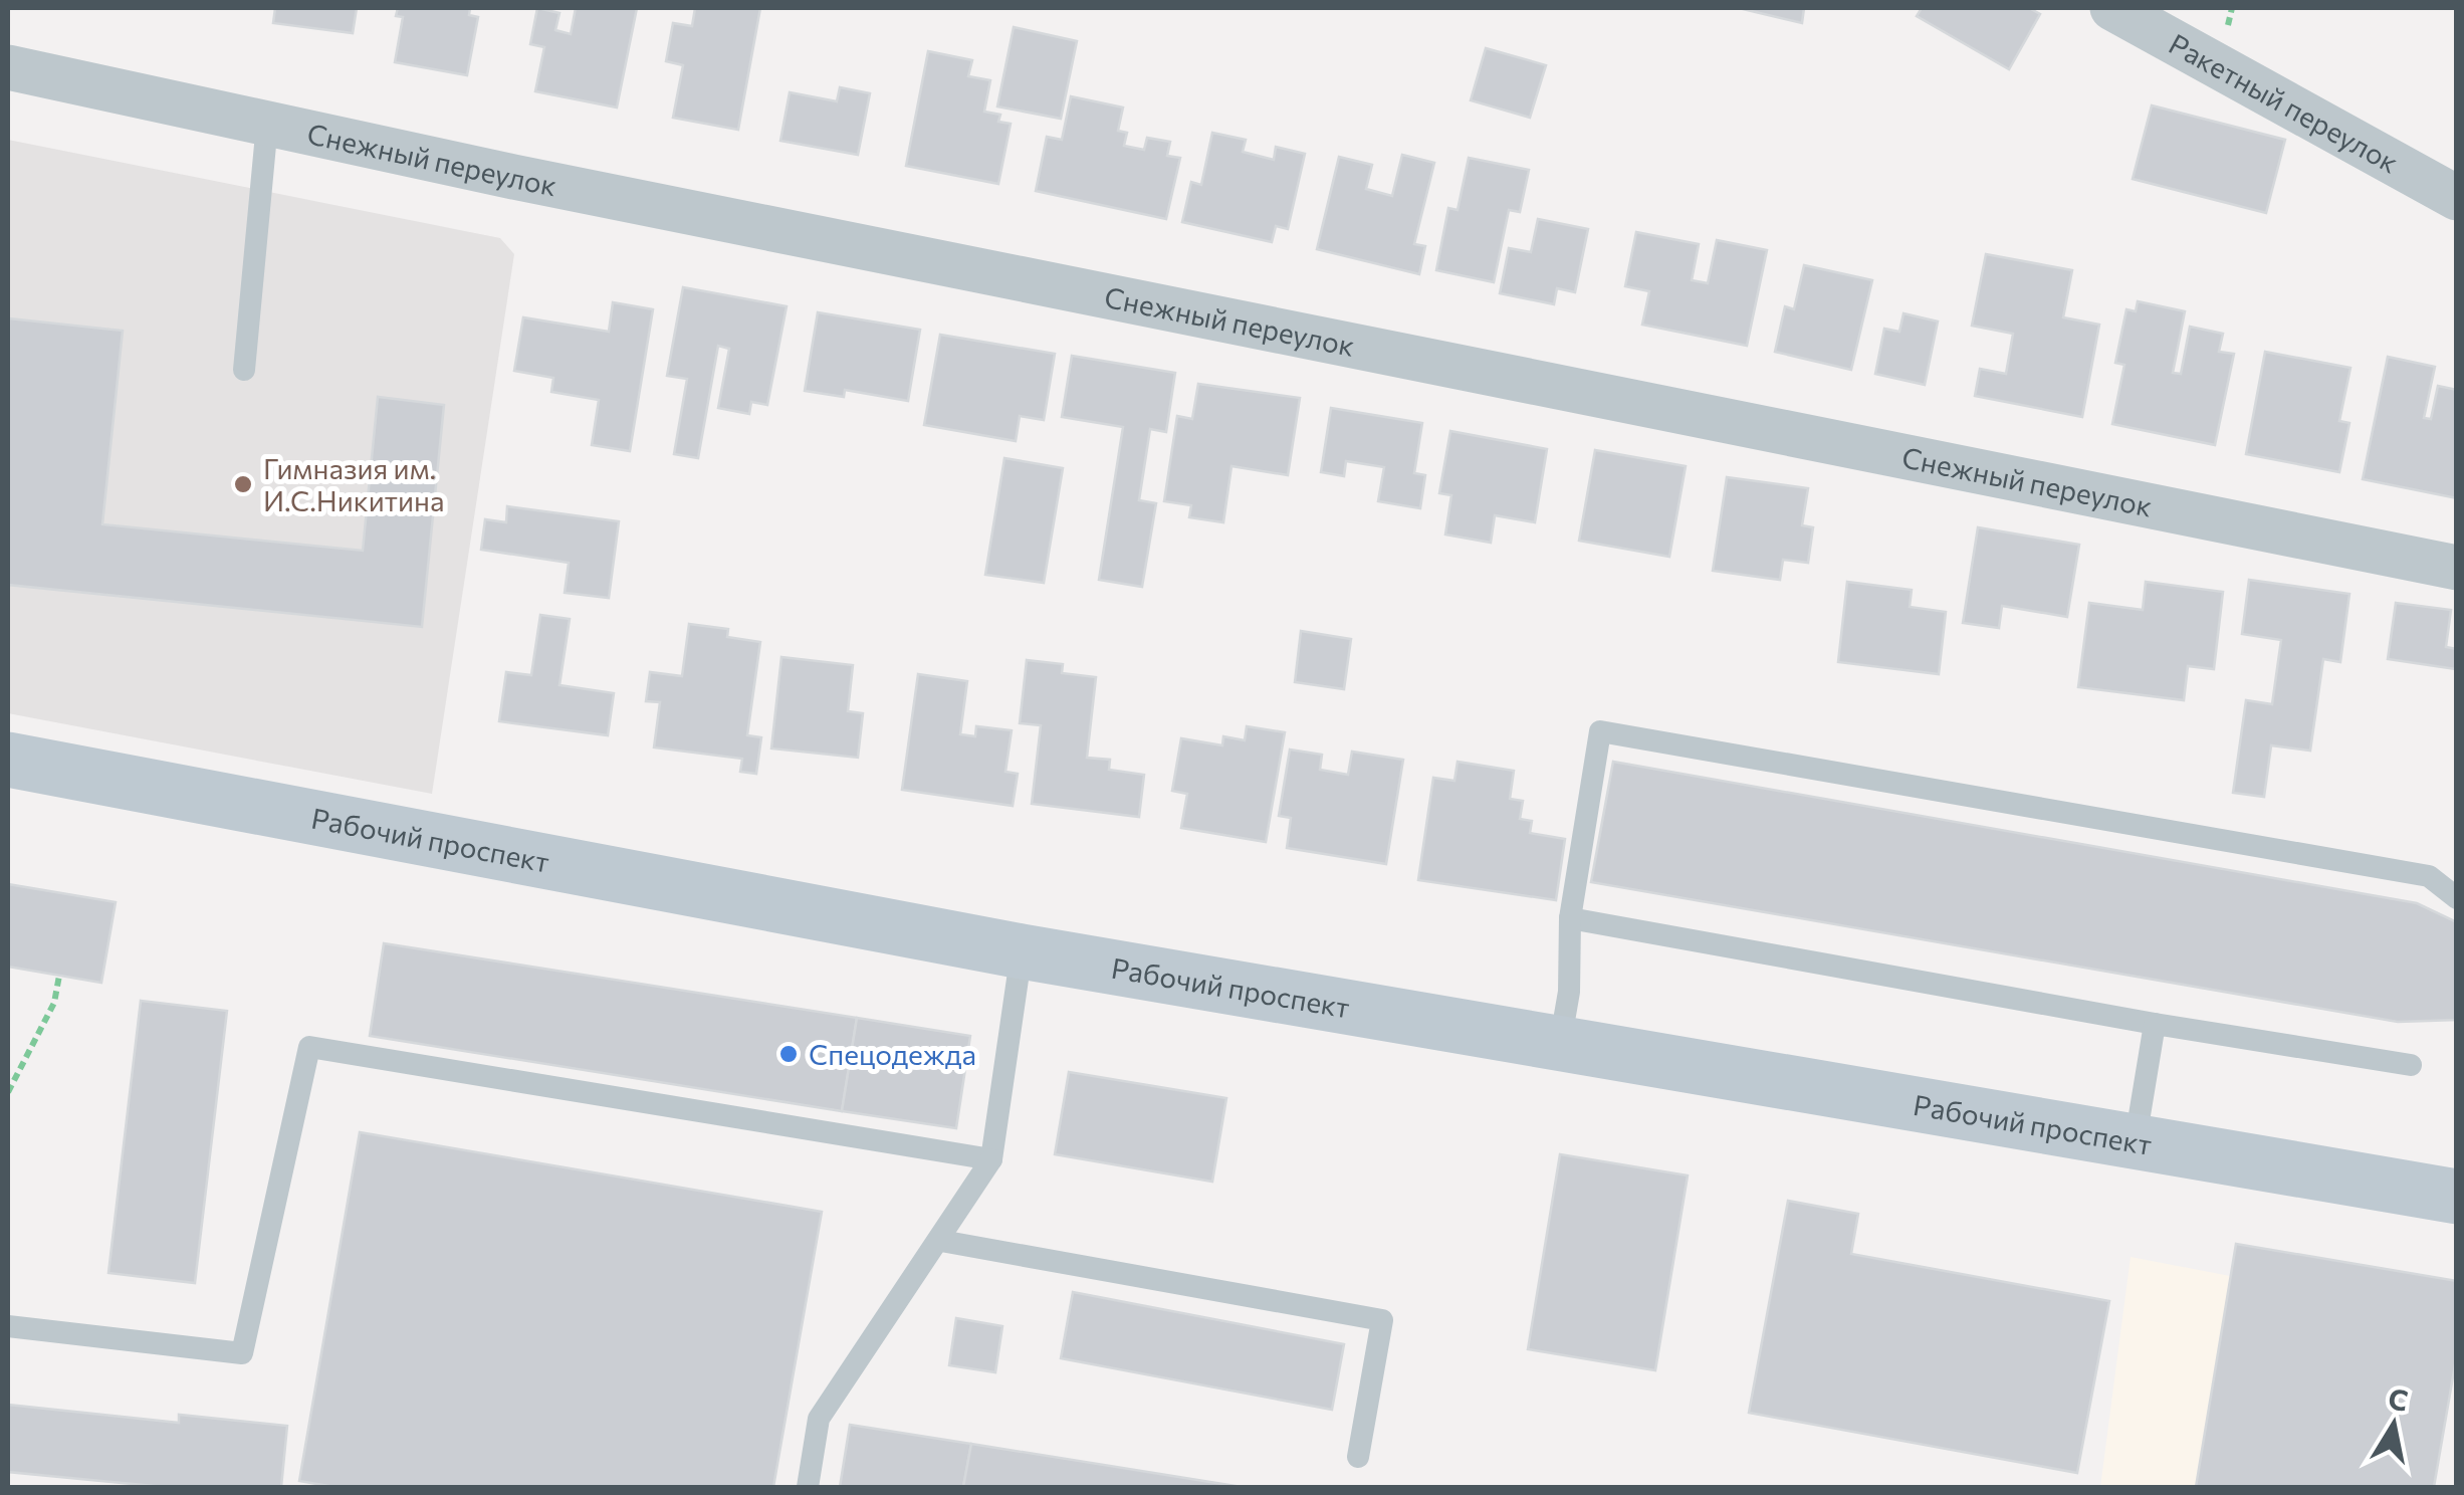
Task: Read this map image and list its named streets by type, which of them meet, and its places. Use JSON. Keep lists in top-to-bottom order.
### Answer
{
  "streets": {
    "street": ["Ракетный переулок", "Снежный переулок", "Рабочий проспект"]
  },
  "places": ["Гимназия им. И.С.Никитина", "Спецодежда"],
  "north": "top"
}
